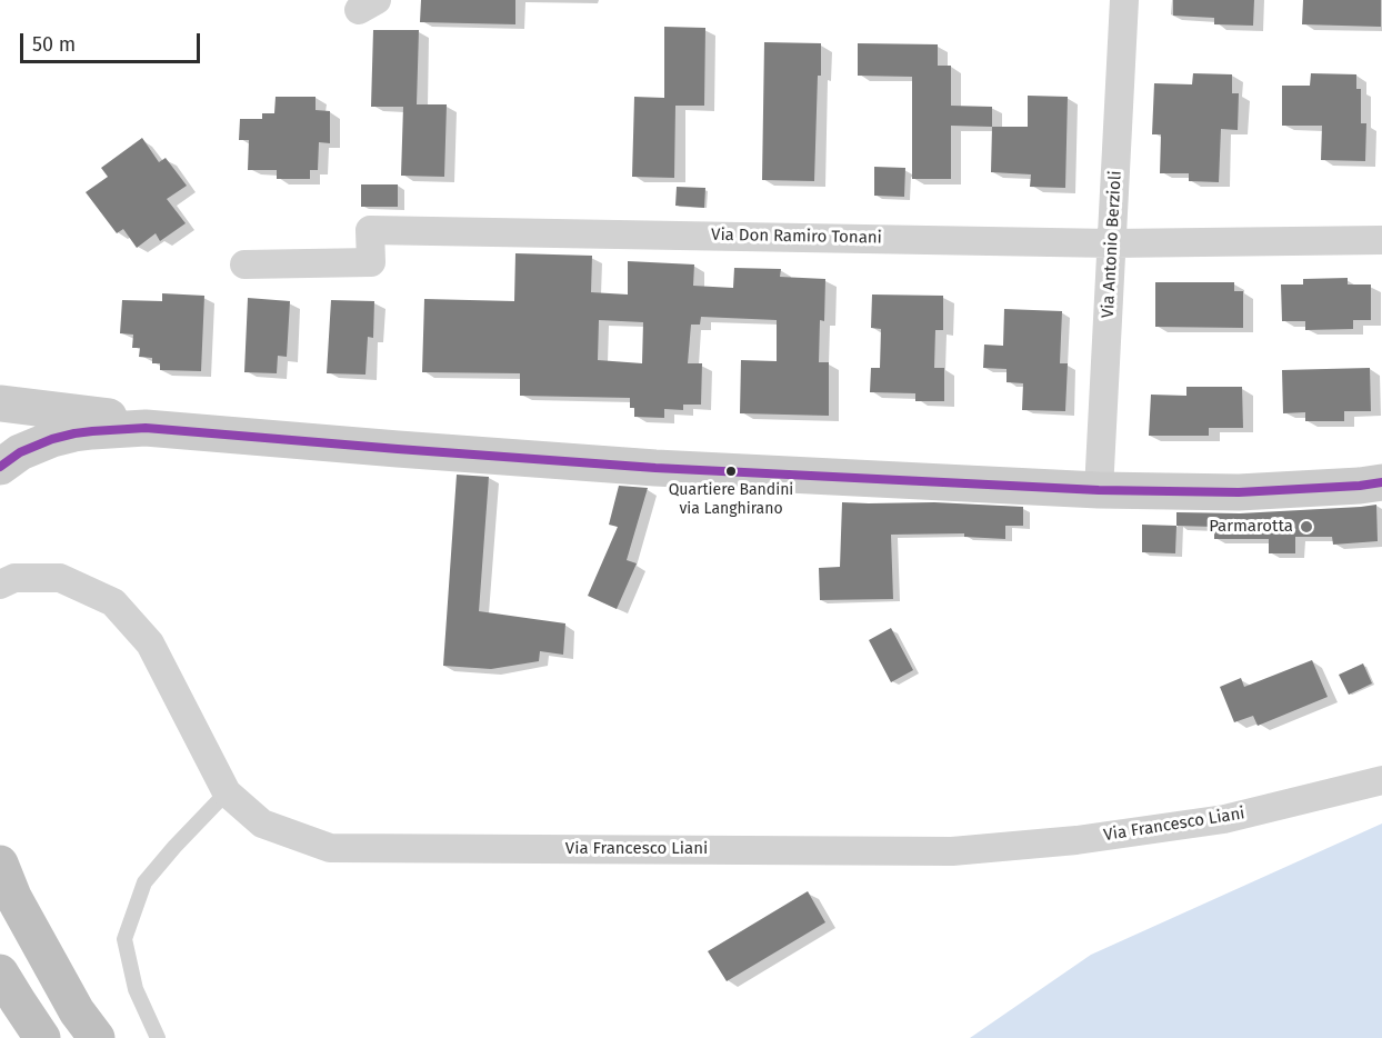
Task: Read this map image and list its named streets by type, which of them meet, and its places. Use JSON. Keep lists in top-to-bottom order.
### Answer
{
  "streets": {
    "street": ["Via Don Ramiro Tonani", "Via Antonio Berzioli", "Via Francesco Liani"]
  },
  "crossings": [
    ["Via Don Ramiro Tonani", "Via Antonio Berzioli"]
  ],
  "places": ["Quartiere Bandini via Langhirano", "Parmarotta"],
  "scale_bar": "50 m"
}
